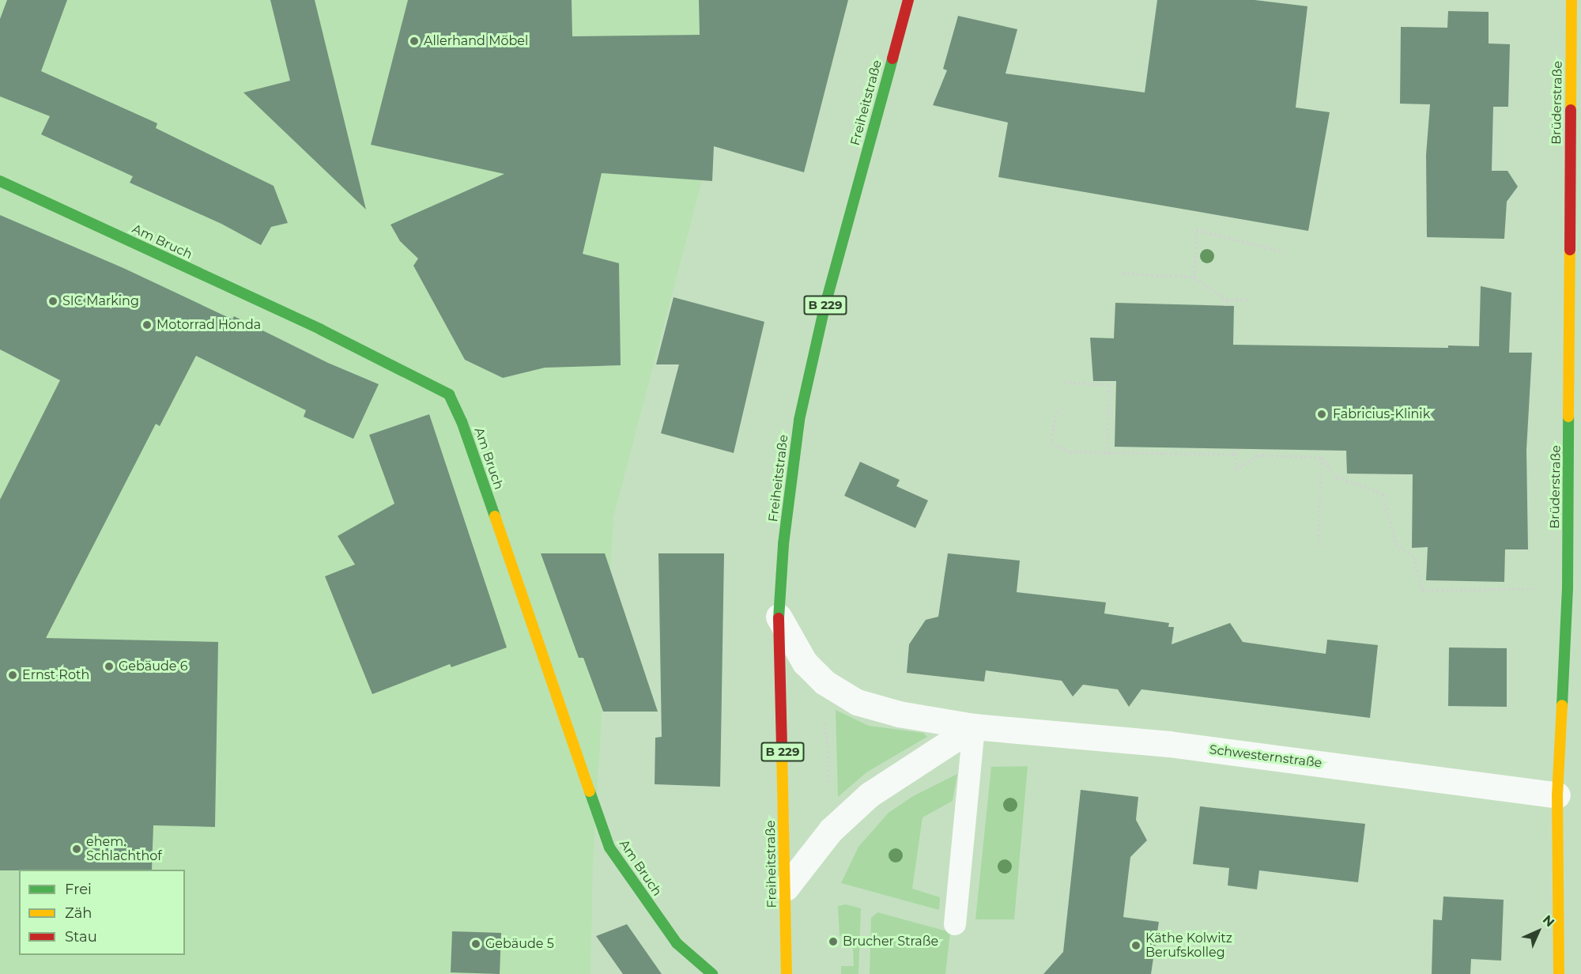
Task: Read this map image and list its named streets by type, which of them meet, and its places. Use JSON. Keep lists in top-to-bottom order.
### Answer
{
  "streets": {
    "street": [
      "Freiheitstraße",
      "Brüderstraße",
      "Am Bruch",
      "B 229",
      "Schwesternstraße"
    ]
  },
  "crossings": [
    ["Freiheitstraße", "Schwesternstraße"],
    ["Brüderstraße", "Schwesternstraße"]
  ],
  "places": [
    "Allerhand Möbel",
    "SIC Marking",
    "Motorrad Honda",
    "Fabricius-Klinik",
    "Gebäude 6",
    "Ernst Roth",
    "ehem. Schlachthof",
    "Brucher Straße",
    "Gebäude 5",
    "Käthe Kolwitz Berufskolleg"
  ],
  "legend": ["Frei", "Zäh", "Stau"],
  "north": "top right"
}
